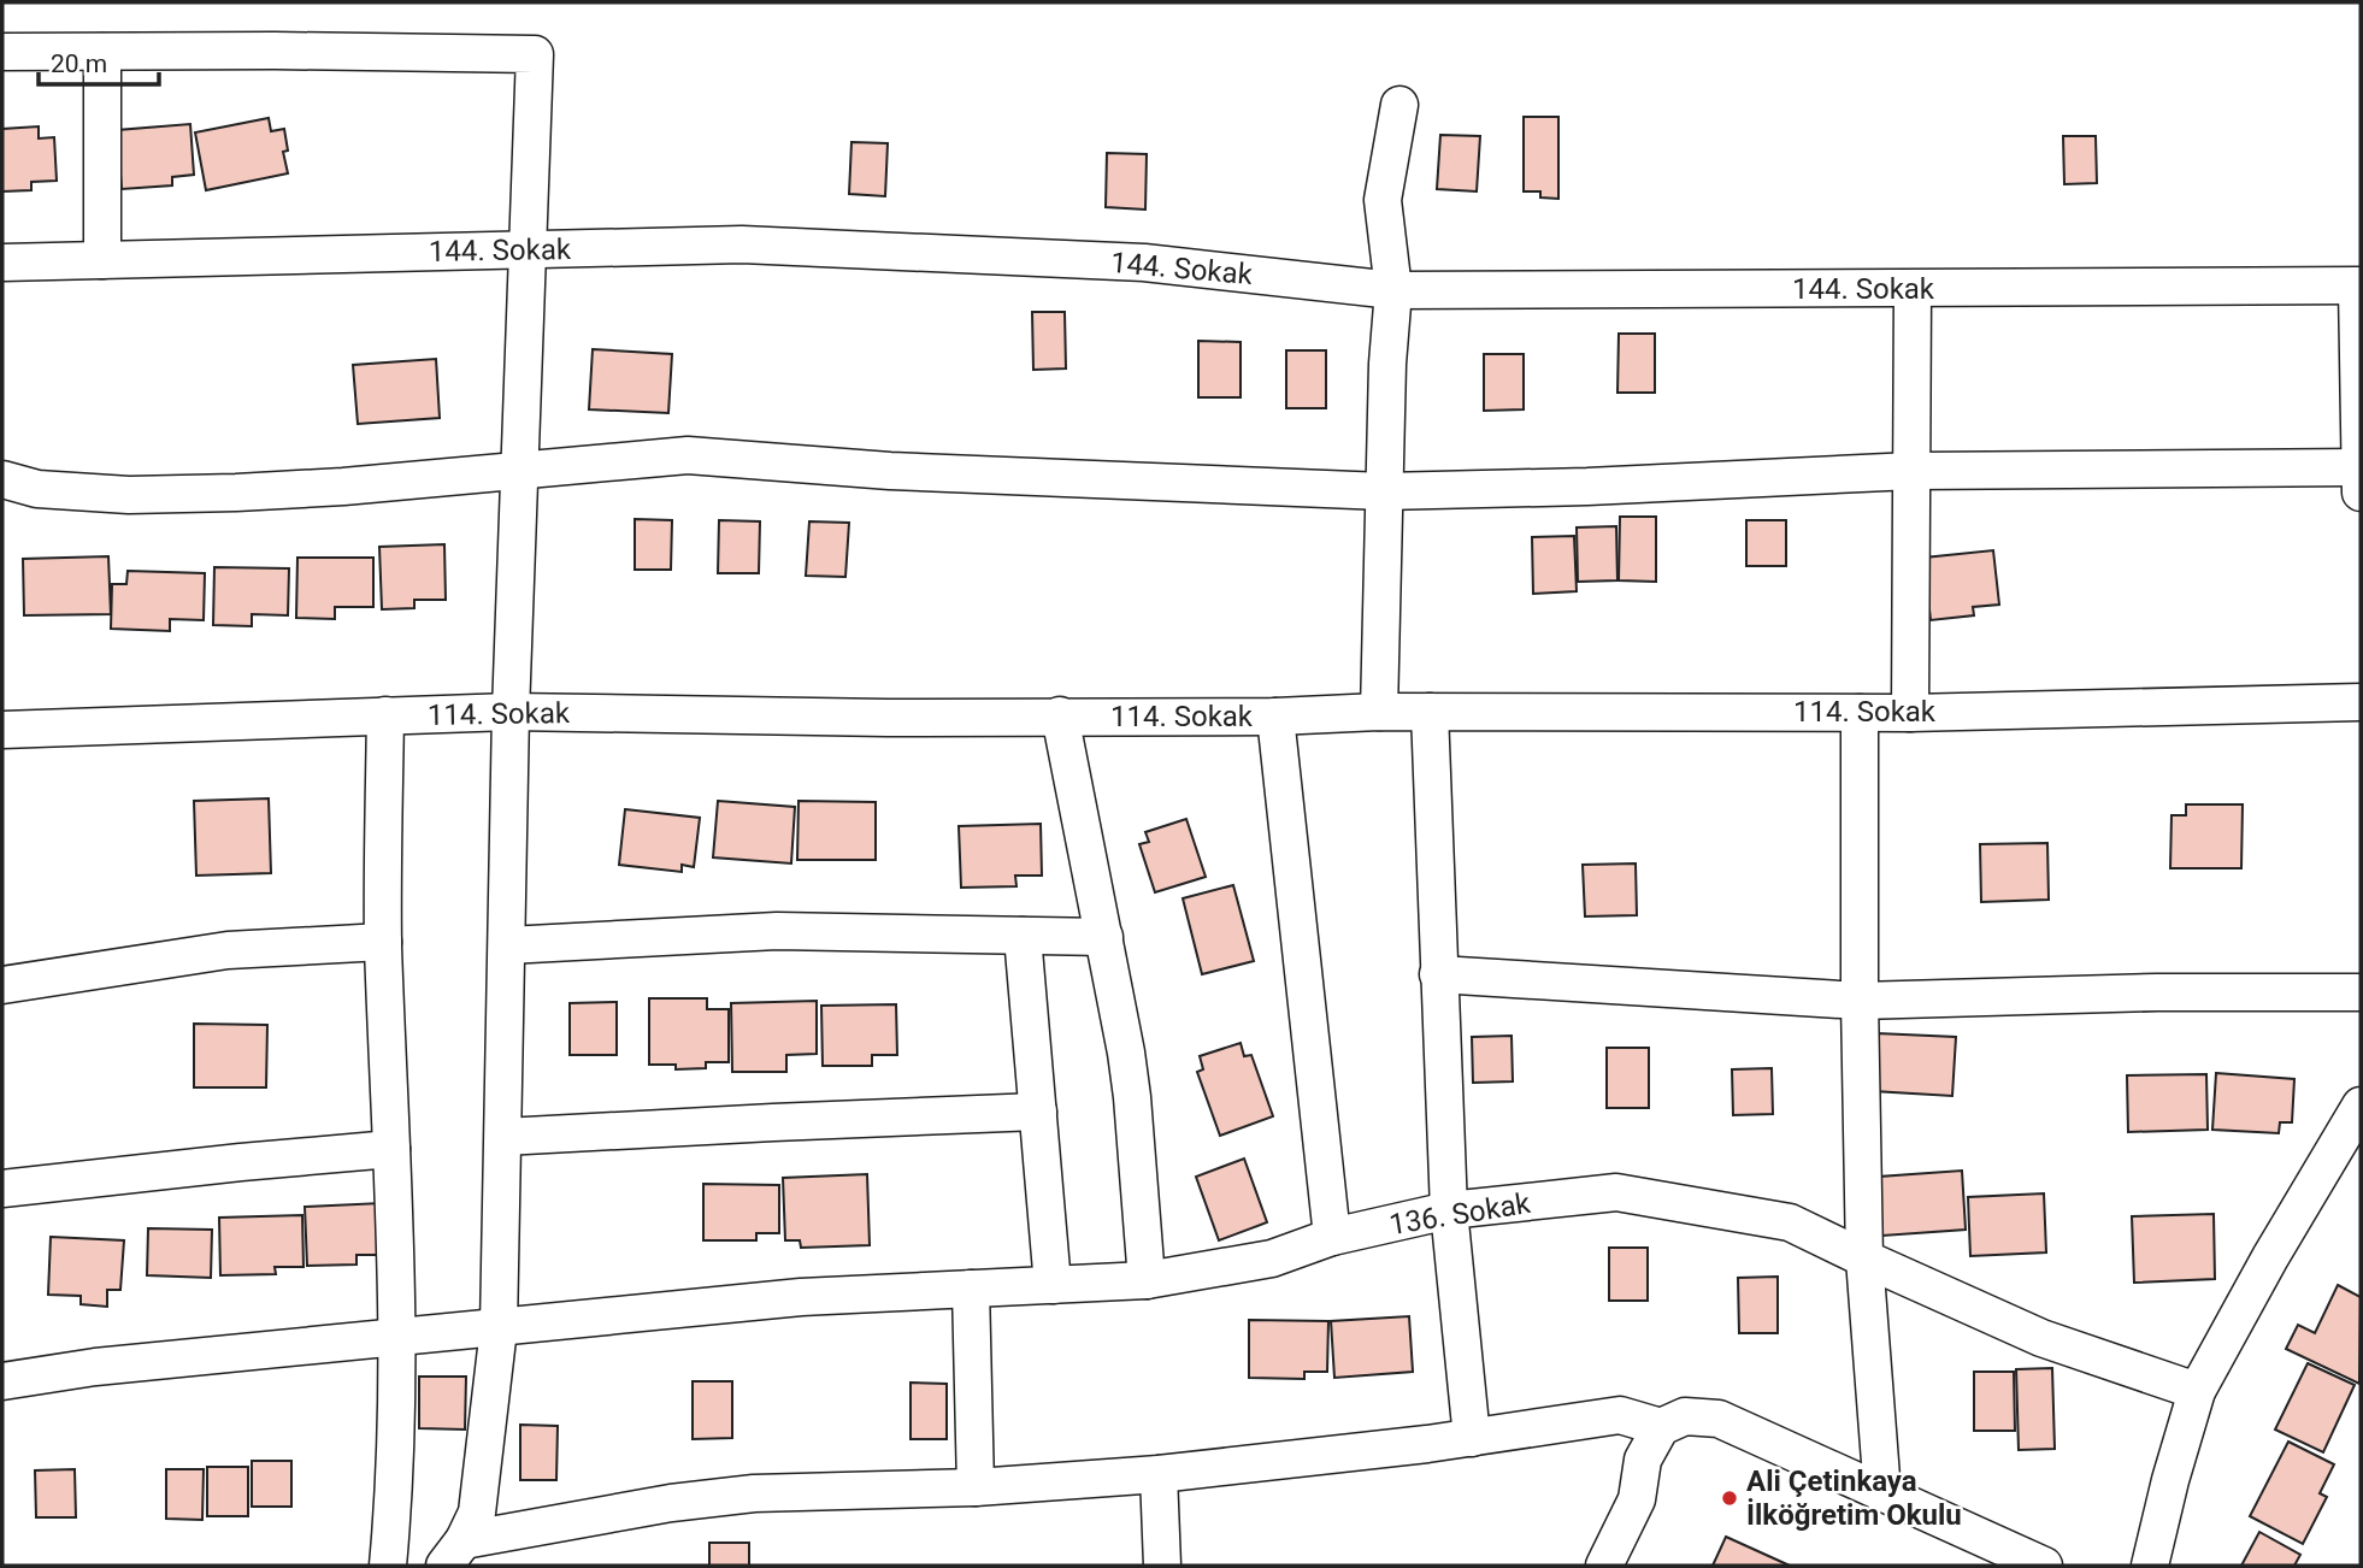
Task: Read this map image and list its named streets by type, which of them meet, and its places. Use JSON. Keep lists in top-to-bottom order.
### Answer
{
  "streets": {
    "street": ["144. Sokak", "114. Sokak", "136. Sokak"]
  },
  "places": ["Ali Çetinkaya İlköğretim Okulu"],
  "scale_bar": "20 m"
}
